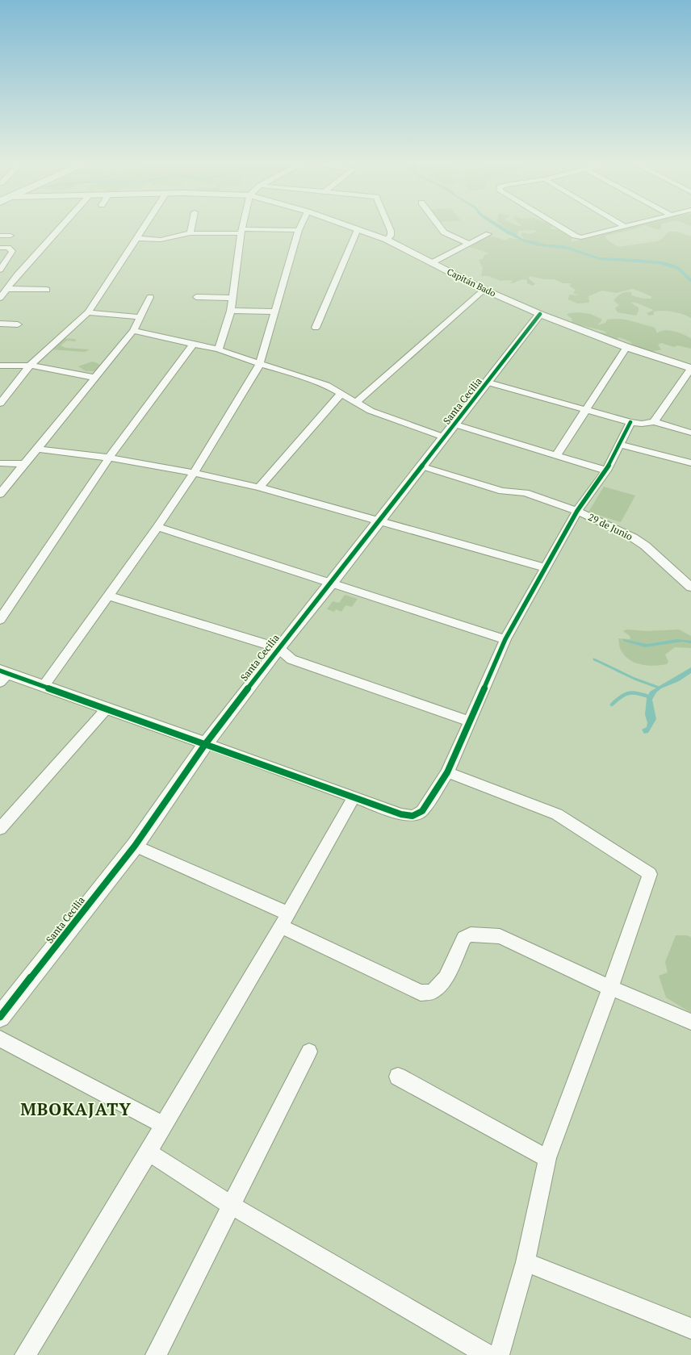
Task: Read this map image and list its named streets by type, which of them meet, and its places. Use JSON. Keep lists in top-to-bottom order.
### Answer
{
  "streets": {
    "street": ["Capitán Bado", "Santa Cecilia", "29 de Junio"]
  },
  "crossings": [
    ["Capitán Bado", "Santa Cecilia"],
    ["Santa Cecilia", "29 de Junio"]
  ],
  "districts": ["MBOKAJATY"]
}
